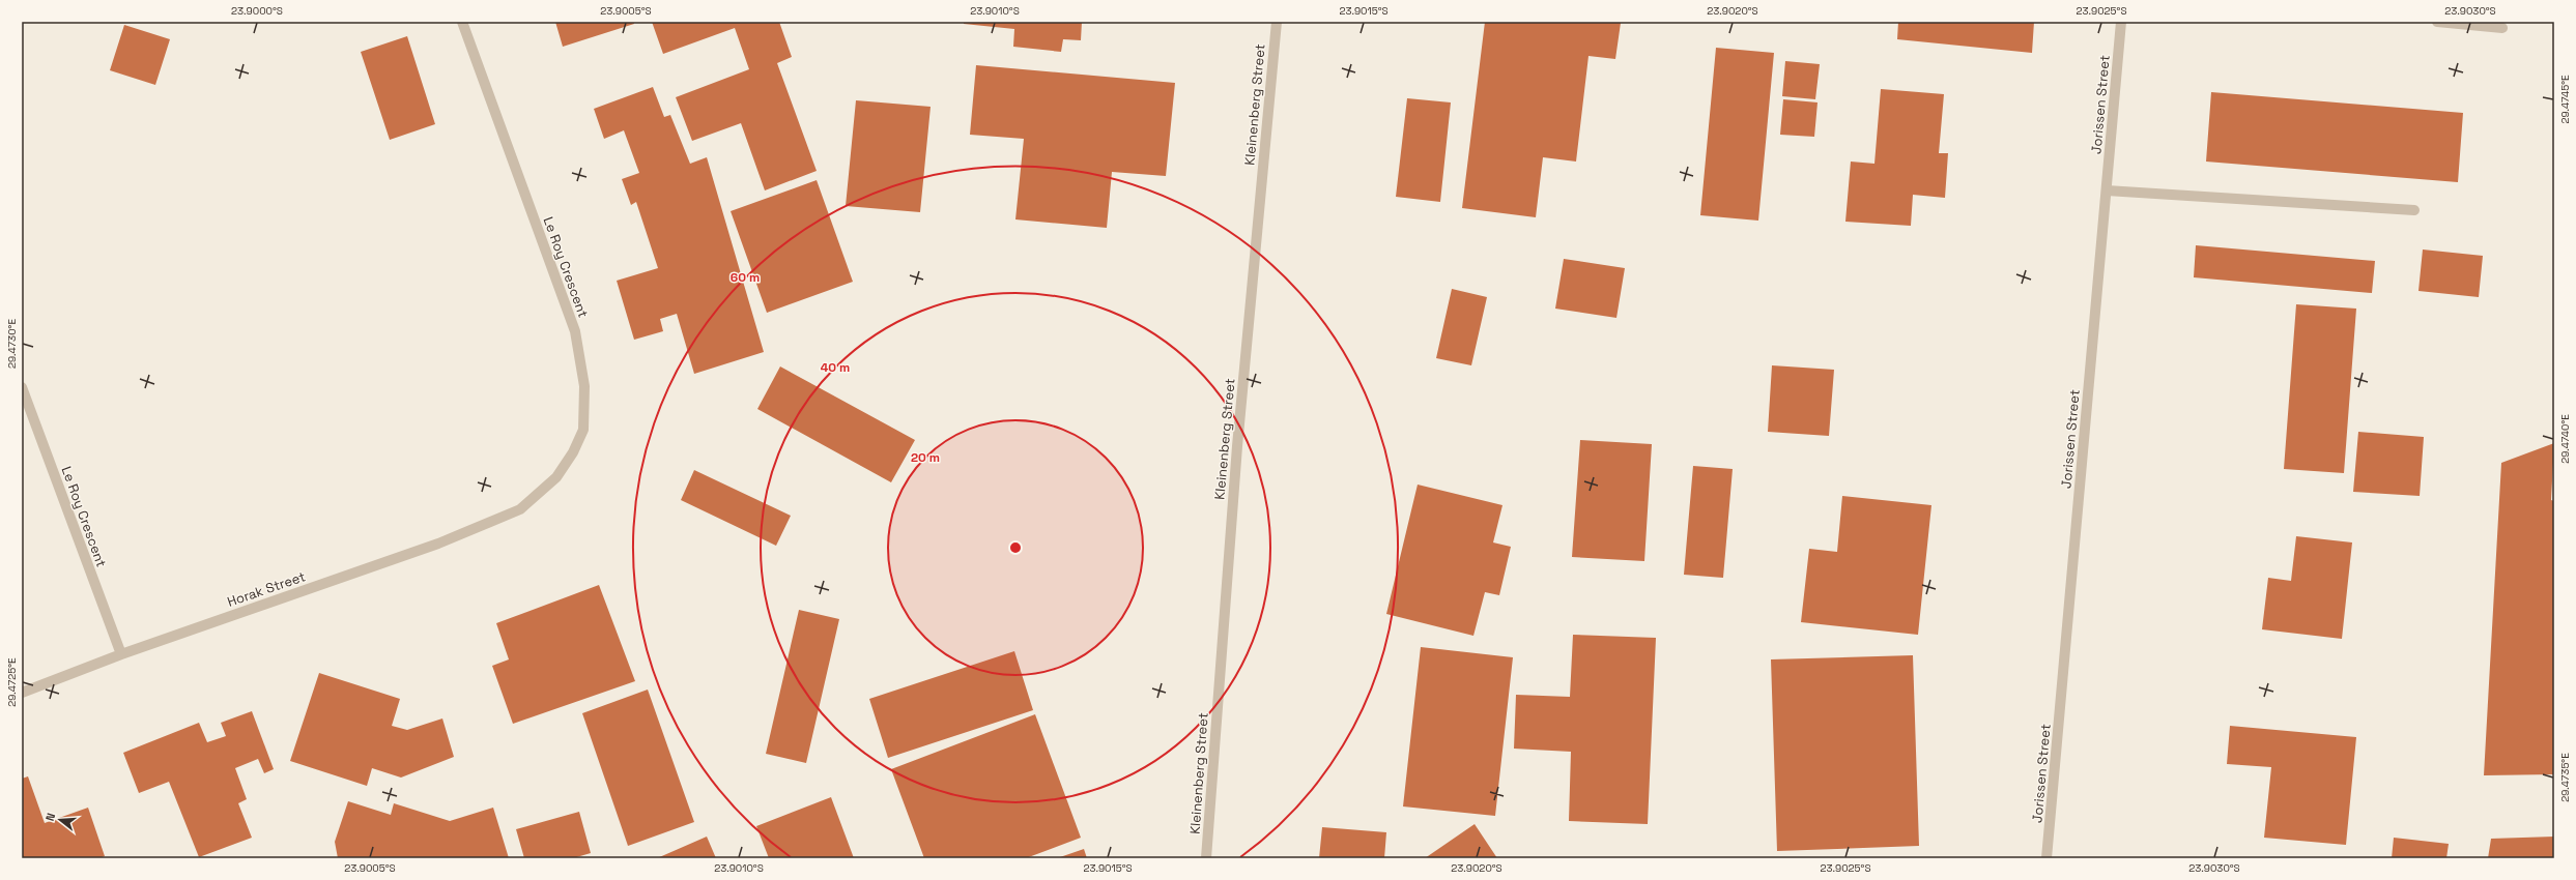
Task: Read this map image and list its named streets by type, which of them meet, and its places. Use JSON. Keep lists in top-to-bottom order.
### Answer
{
  "streets": {
    "street": [
      "Kleinenberg Street",
      "Jorissen Street",
      "Le Roy Crescent",
      "Horak Street"
    ]
  },
  "crossings": [
    ["Le Roy Crescent", "Horak Street"]
  ],
  "north": "left",
  "coordinates": [
    "23.9000°S",
    "23.9005°S",
    "23.9010°S",
    "23.9015°S",
    "23.9020°S",
    "23.9025°S",
    "23.9030°S",
    "29.4745°E",
    "29.4730°E",
    "29.4740°E",
    "29.4725°E",
    "29.4735°E"
  ],
  "rings": ["60 m", "40 m", "20 m"]
}
